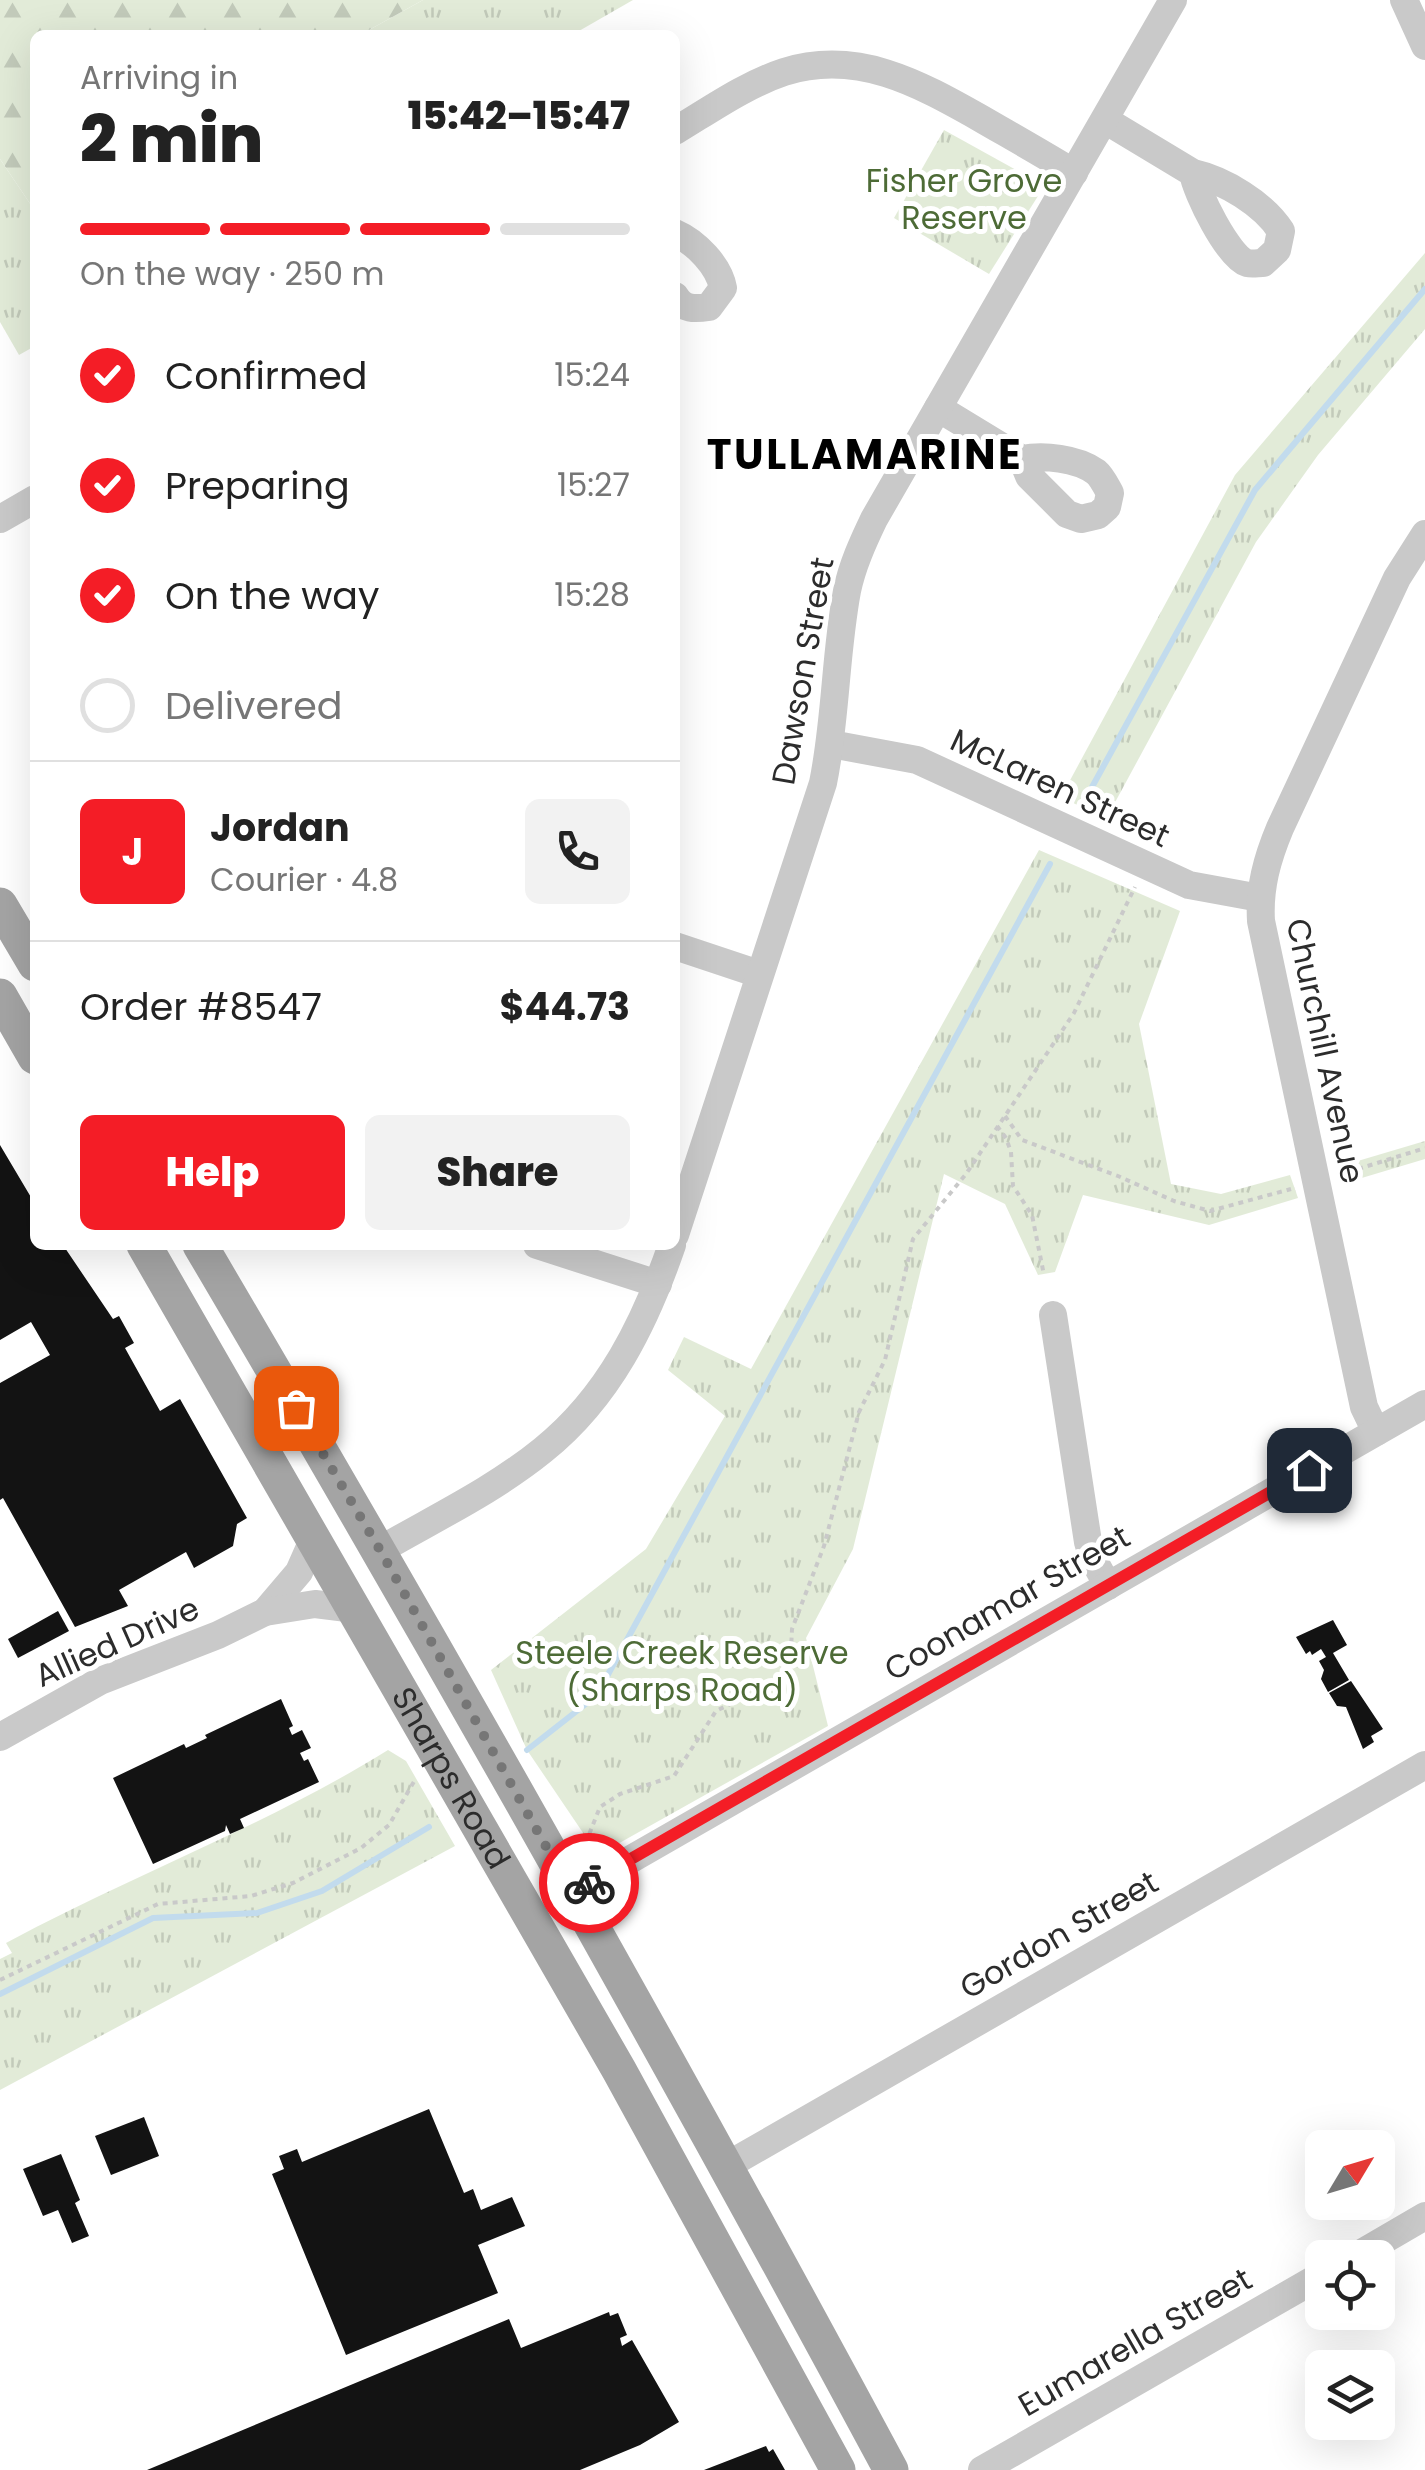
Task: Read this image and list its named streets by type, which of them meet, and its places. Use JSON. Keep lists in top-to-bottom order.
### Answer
{
  "streets": {
    "main road": ["Sharps Road"],
    "street": [
      "Dawson Street",
      "McLaren Street",
      "Churchill Avenue",
      "Coonamar Street",
      "Allied Drive",
      "Gordon Street",
      "Eumarella Street"
    ]
  },
  "crossings": [
    ["Dawson Street", "McLaren Street"],
    ["McLaren Street", "Churchill Avenue"],
    ["Churchill Avenue", "Coonamar Street"],
    ["Coonamar Street", "Sharps Road"],
    ["Allied Drive", "Sharps Road"],
    ["Sharps Road", "Gordon Street"]
  ],
  "districts": ["TULLAMARINE"],
  "parks": ["Fisher Grove Reserve", "Steele Creek Reserve (Sharps Road)"],
  "north": "top right",
  "page": {
    "heading": ["2 min", "Arriving in", "15:42–15:47"],
    "panel": [
      "Jordan",
      "Courier · 4.8",
      "Order #8547",
      "$44.73"
    ],
    "bar": "On the way · 250 m",
    "list": [
      ["Confirmed", "15:24"],
      ["Preparing", "15:27"],
      ["On the way", "15:28"],
      "Delivered"
    ],
    "round": "J",
    "buttons": ["Help", "Share"]
  }
}
